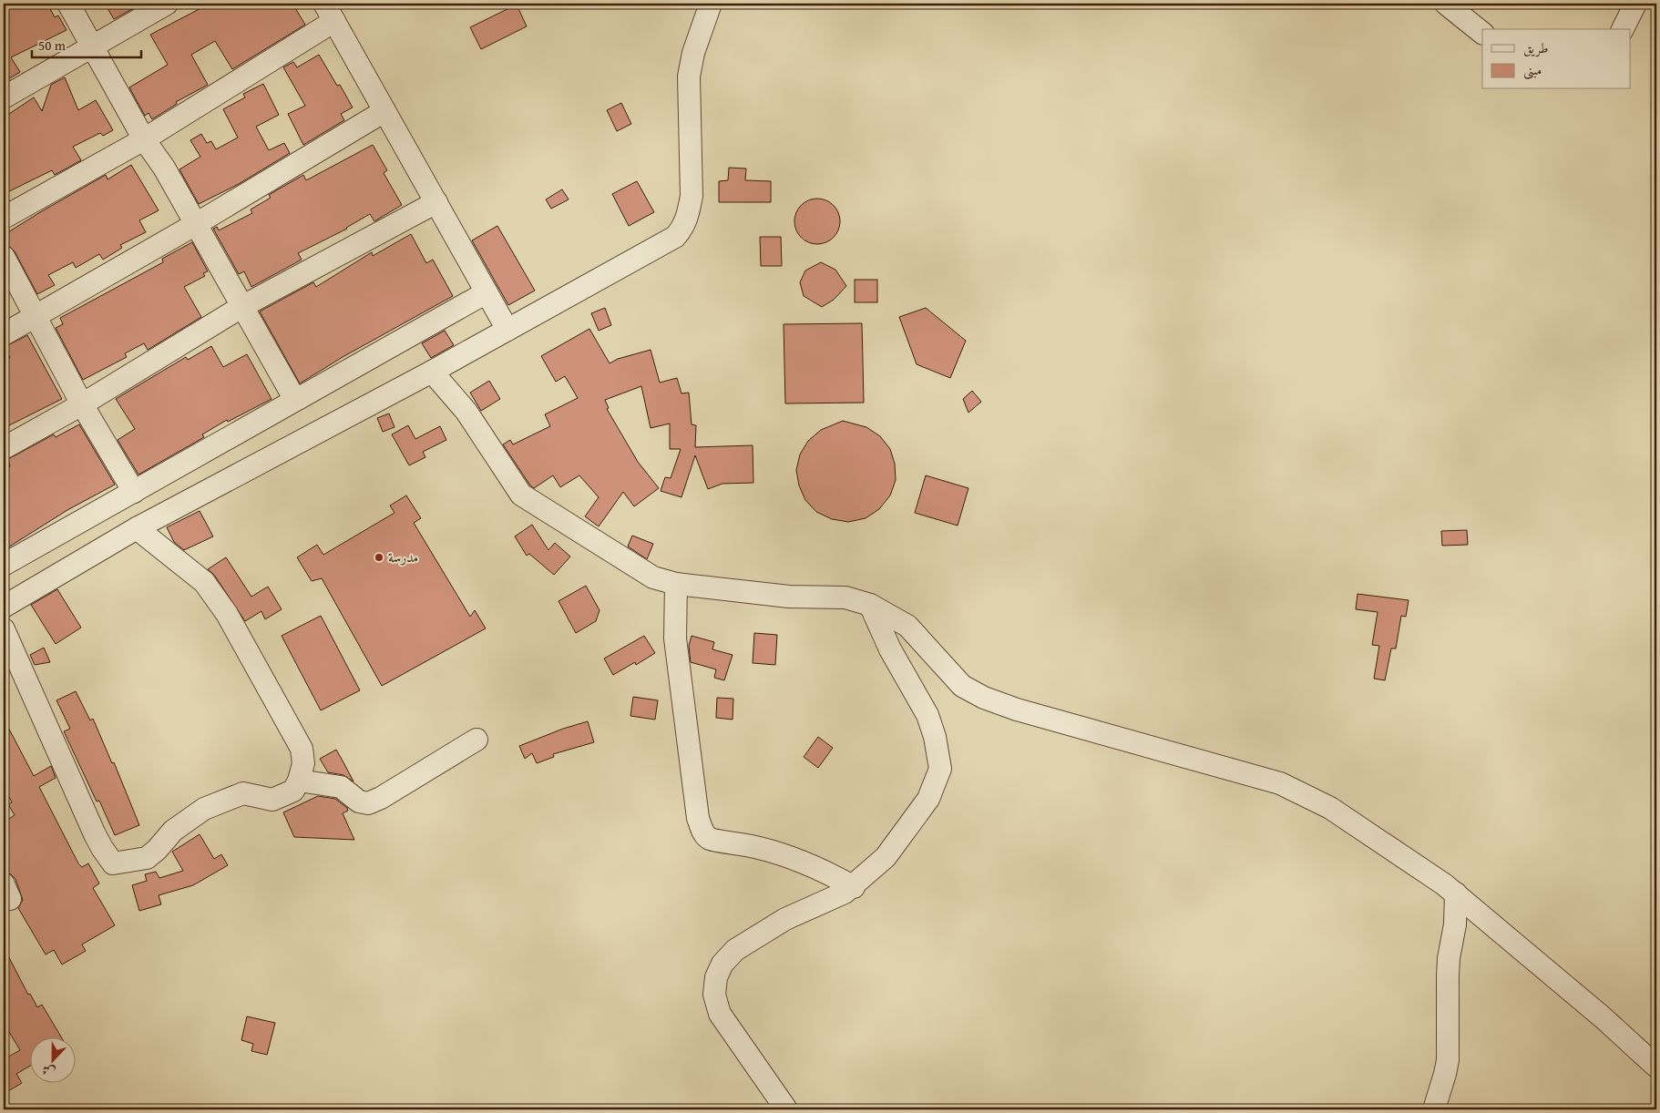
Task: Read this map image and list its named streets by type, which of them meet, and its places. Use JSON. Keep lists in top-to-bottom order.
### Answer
{
  "places": ["مدرسة"],
  "legend": ["طريق", "مبنى"],
  "scale_bar": "50 m",
  "north": "bottom"
}
